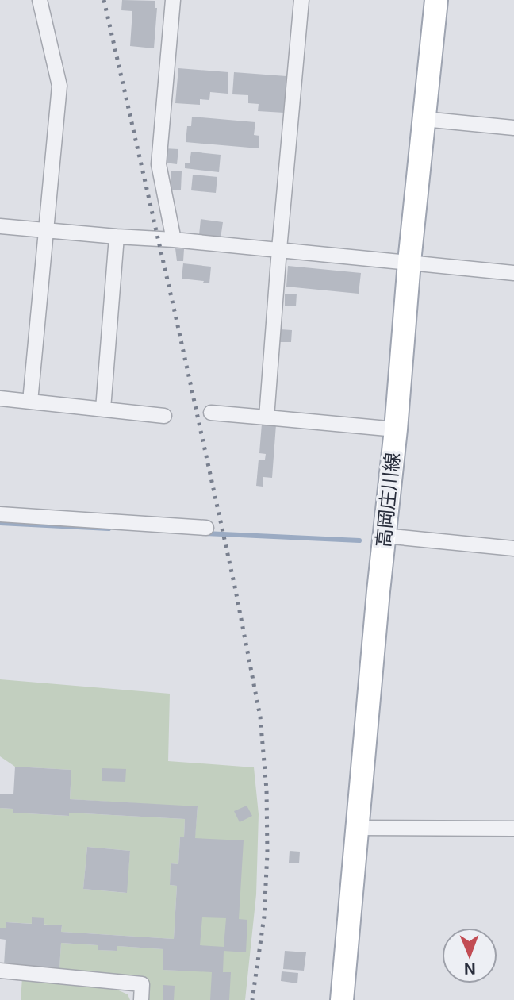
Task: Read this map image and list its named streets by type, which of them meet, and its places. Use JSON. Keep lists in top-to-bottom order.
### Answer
{
  "streets": {
    "main road": ["高岡庄川線"]
  },
  "north": "bottom"
}
